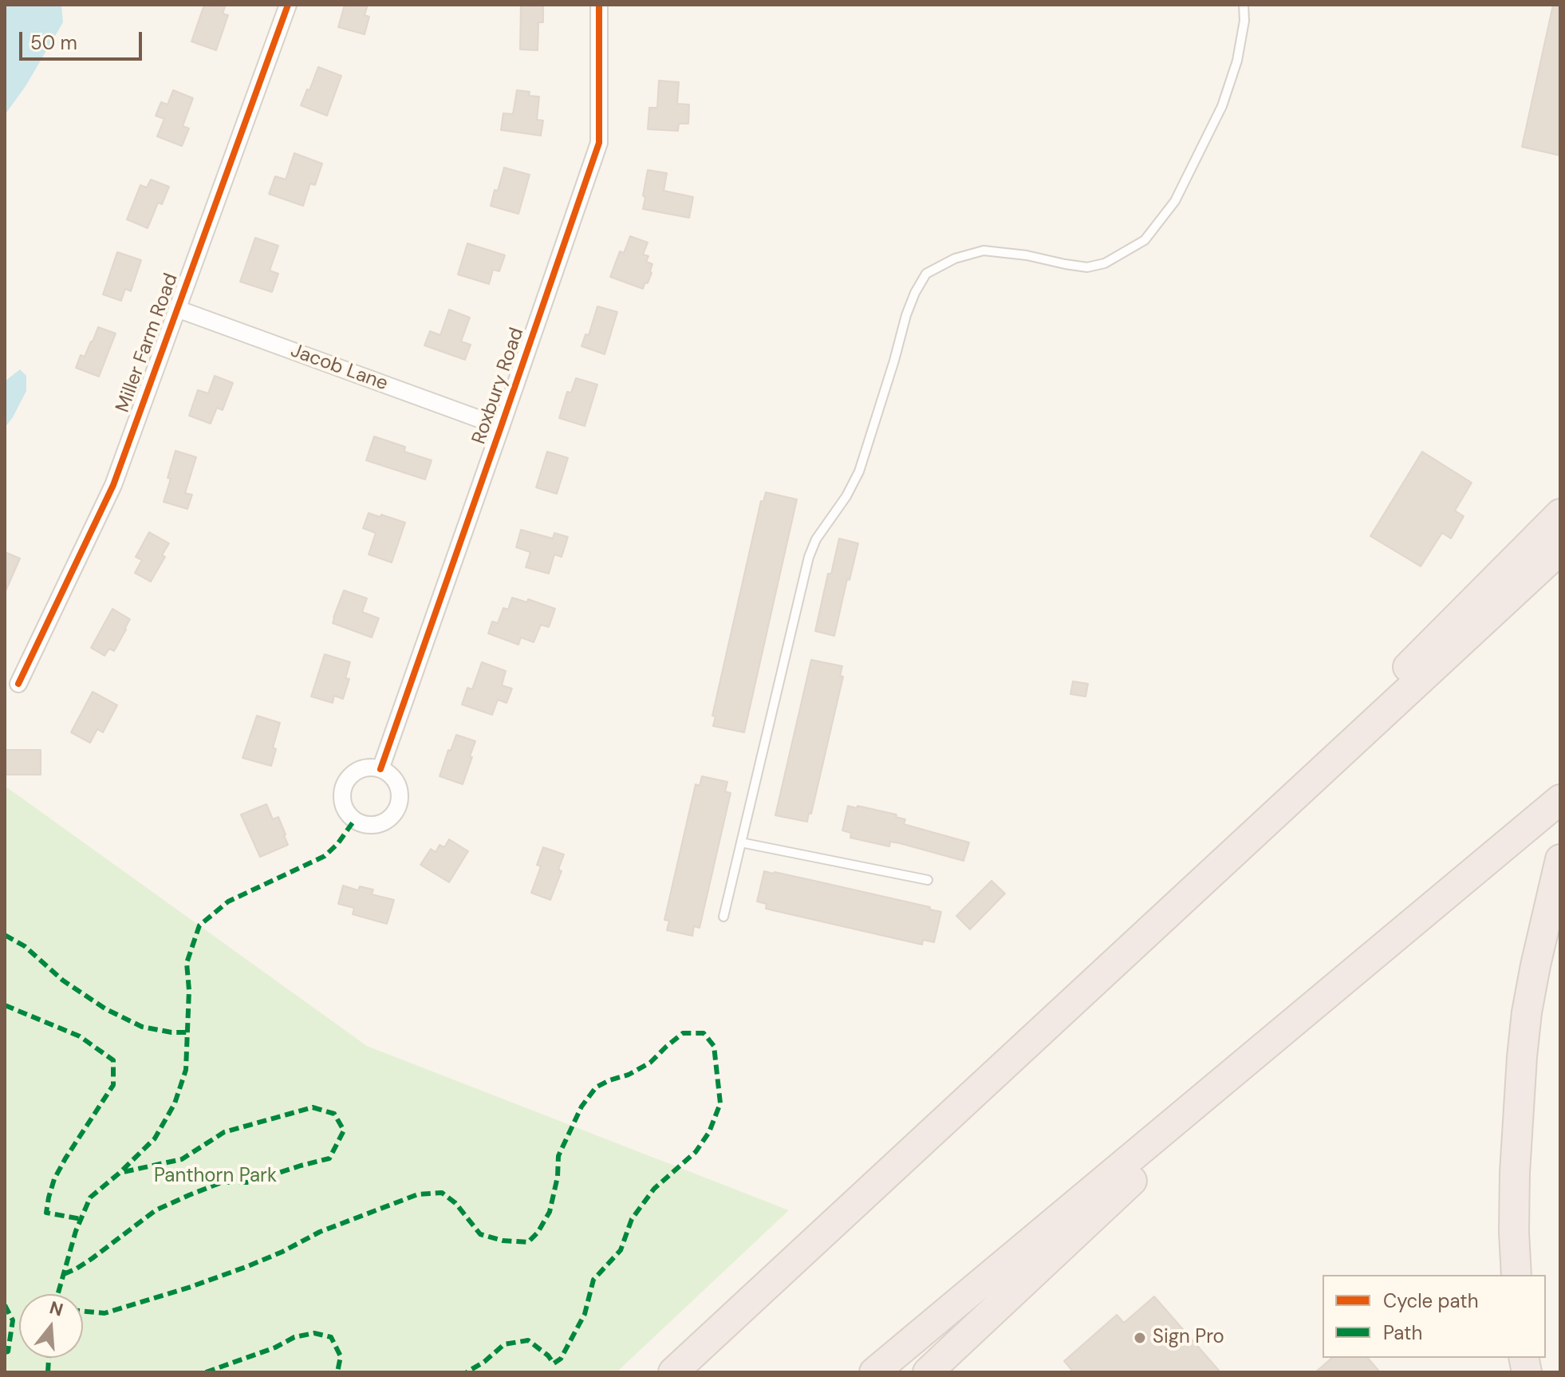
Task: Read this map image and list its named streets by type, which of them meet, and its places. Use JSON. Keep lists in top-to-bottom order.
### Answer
{
  "streets": {
    "street": ["Miller Farm Road", "Jacob Lane", "Roxbury Road"]
  },
  "crossings": [
    ["Miller Farm Road", "Jacob Lane"],
    ["Jacob Lane", "Roxbury Road"]
  ],
  "parks": ["Panthorn Park"],
  "places": ["Sign Pro"],
  "legend": ["Cycle path", "Path"],
  "scale_bar": "50 m",
  "north": "top"
}
